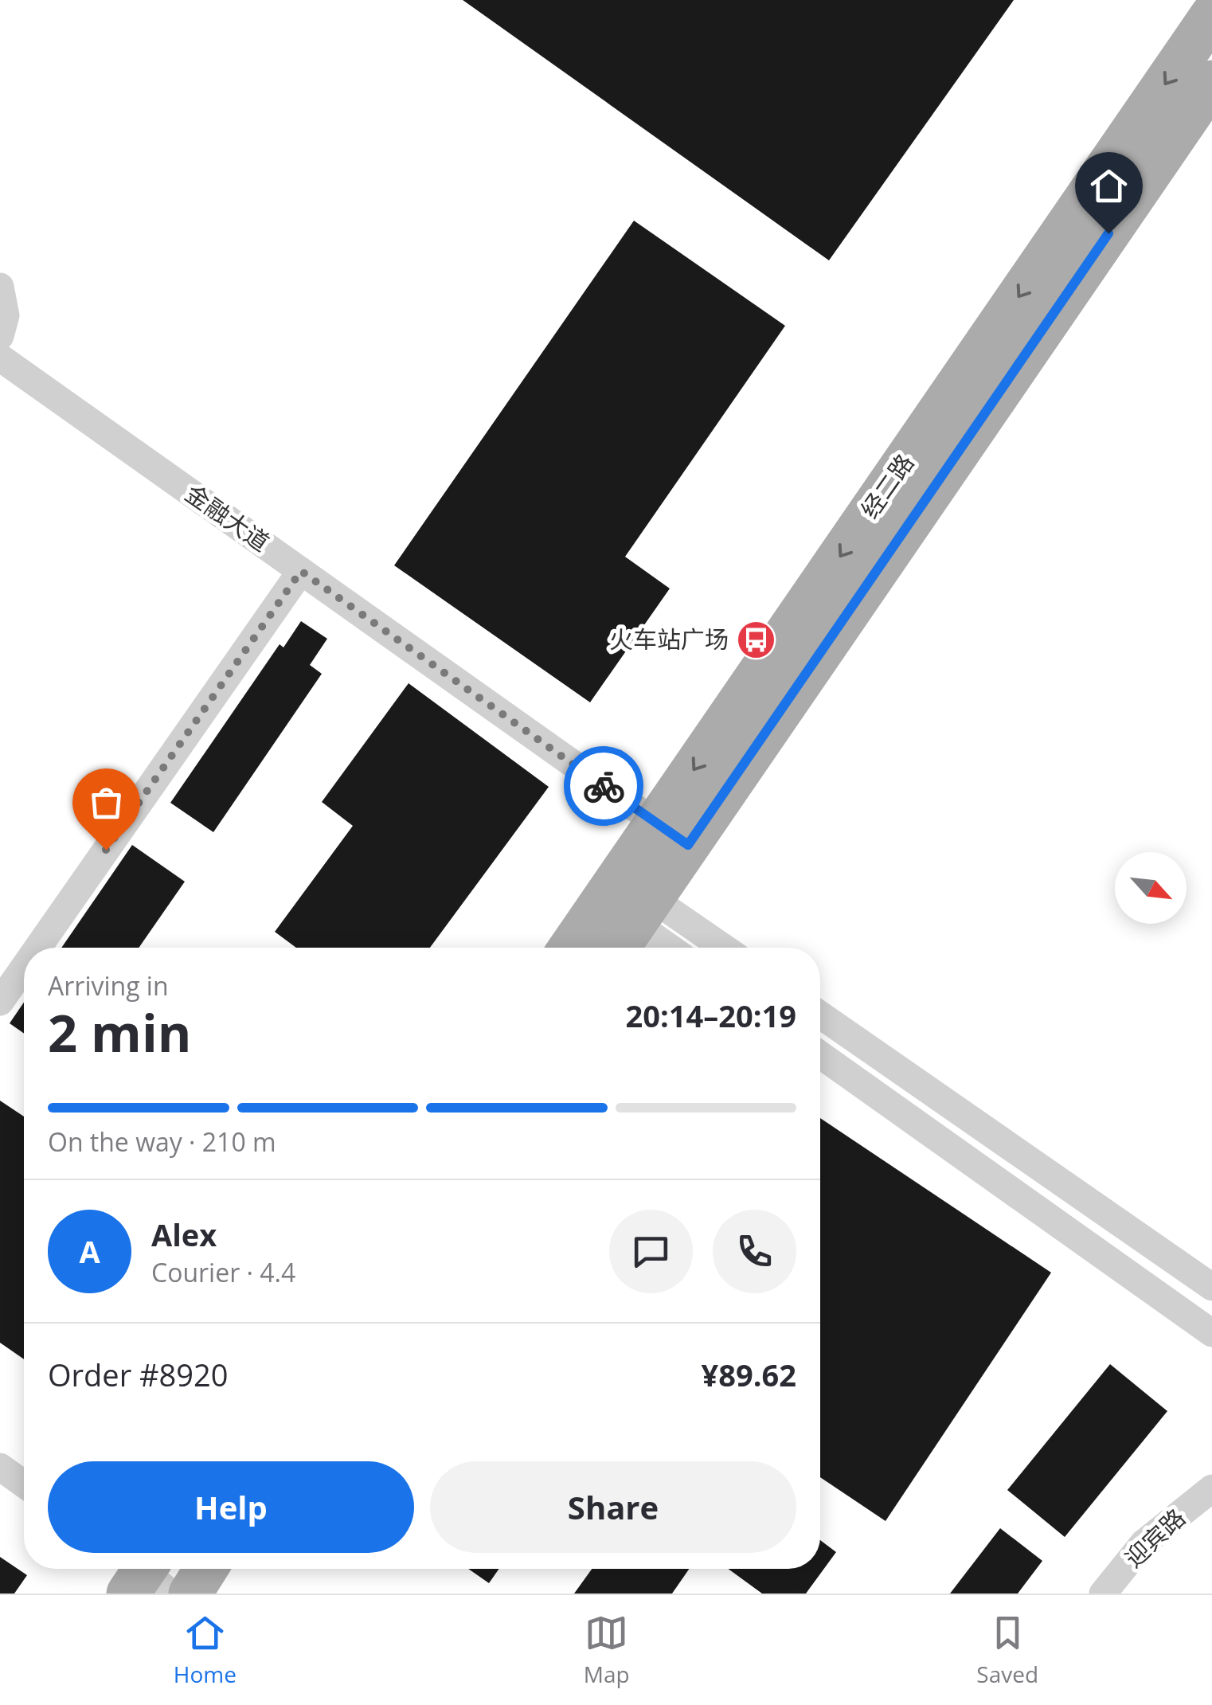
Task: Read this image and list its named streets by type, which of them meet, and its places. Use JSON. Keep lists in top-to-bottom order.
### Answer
{
  "streets": {
    "main road": ["经二路"],
    "street": ["金融大道", "迎宾路"]
  },
  "crossings": [
    ["经二路", "金融大道"]
  ],
  "places": {
    "bus stop": ["火车站广场"]
  },
  "north": "bottom right",
  "page": {
    "heading": ["2 min", "Arriving in", "20:14–20:19"],
    "panel": [
      "Alex",
      "Courier · 4.4",
      "Order #8920",
      "¥89.62"
    ],
    "bar": "On the way · 210 m",
    "round": "A",
    "buttons": ["Help", "Share"],
    "tabs": ["Home", "Map", "Saved"]
  }
}
